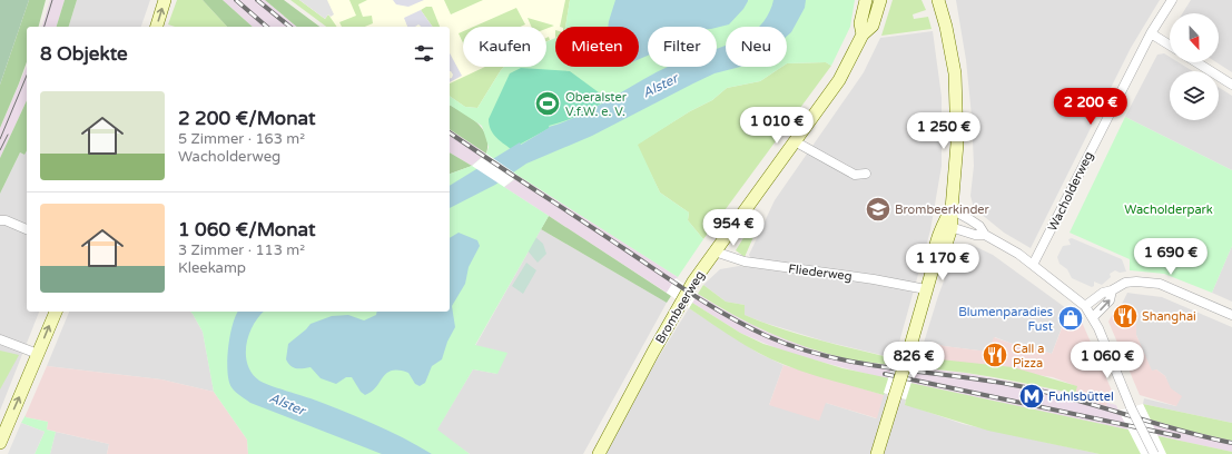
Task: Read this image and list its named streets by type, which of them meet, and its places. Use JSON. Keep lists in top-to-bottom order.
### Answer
{
  "streets": {
    "main road": ["Brombeerweg"],
    "street": ["Wacholderweg", "Fliederweg"]
  },
  "crossings": [
    ["Fliederweg", "Brombeerweg"]
  ],
  "water": ["Alster"],
  "parks": ["Wacholderpark"],
  "places": {
    "sports": ["Oberalster V.f.W. e. V."],
    "school or university": ["Brombeerkinder"],
    "restaurant": ["Shanghai", "Call a Pizza"],
    "shop": ["Blumenparadies Fust"],
    "metro station": ["Fuhlsbüttel"]
  },
  "north": "bottom",
  "page": {
    "chip": [
      "Kaufen",
      "Mieten",
      "Filter",
      "Neu"
    ],
    "heading": "8 Objekte",
    "list": [
      {
        "name": "2 200 €/Monat",
        "note": "5 Zimmer · 163 m² · Wacholderweg"
      },
      {
        "name": "1 060 €/Monat",
        "note": "3 Zimmer · 113 m² · Kleekamp"
      }
    ],
    "price": [
      "2 200 €",
      "1 010 €",
      "1 250 €",
      "954 €",
      "1 690 €",
      "1 170 €",
      "826 €",
      "1 060 €"
    ]
  }
}
